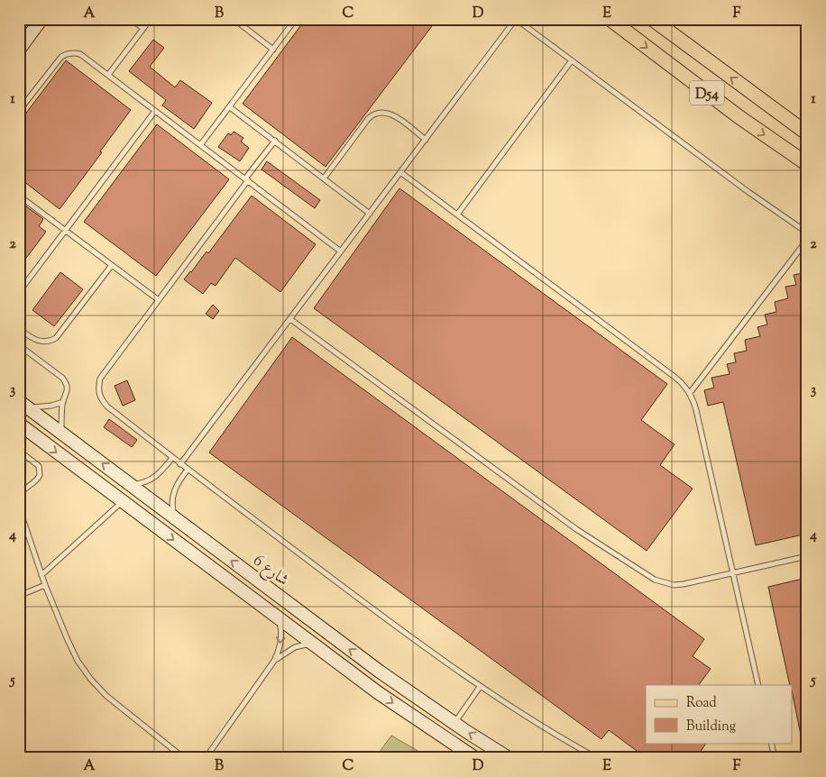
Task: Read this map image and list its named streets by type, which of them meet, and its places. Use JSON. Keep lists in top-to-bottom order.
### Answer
{
  "streets": {
    "main road": ["D54"],
    "street": ["شارع 6"]
  },
  "legend": ["Road", "Building"],
  "grid": {
    "columns": [
      "A",
      "B",
      "C",
      "D",
      "E",
      "F"
    ],
    "rows": [
      "1",
      "2",
      "3",
      "4",
      "5"
    ]
  }
}
